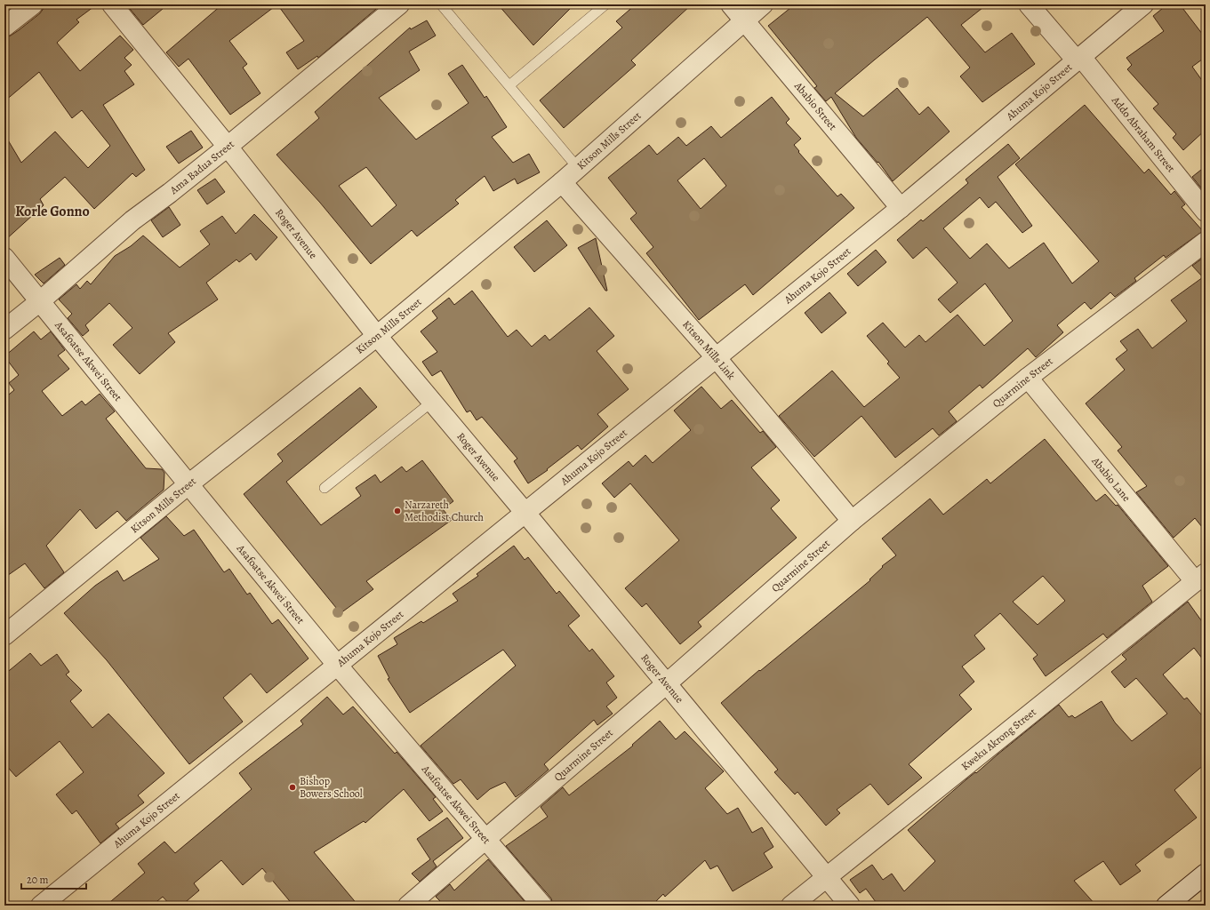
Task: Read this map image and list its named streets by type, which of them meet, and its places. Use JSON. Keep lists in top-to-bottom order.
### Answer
{
  "streets": {
    "street": [
      "Ahuma Kojo Street",
      "Ababio Street",
      "Addo Abraham Street",
      "Kitson Mills Street",
      "Ama Badua Street",
      "Roger Avenue",
      "Kitson Mills Link",
      "Asafoatse Akwei Street",
      "Quarmine Street",
      "Ababio Lane",
      "Kweku Akrong Street"
    ]
  },
  "crossings": [
    ["Ahuma Kojo Street", "Ababio Street"],
    ["Ahuma Kojo Street", "Addo Abraham Street"],
    ["Ahuma Kojo Street", "Roger Avenue"],
    ["Ahuma Kojo Street", "Kitson Mills Link"],
    ["Ahuma Kojo Street", "Asafoatse Akwei Street"],
    ["Ababio Street", "Kitson Mills Street"],
    ["Kitson Mills Street", "Roger Avenue"],
    ["Kitson Mills Street", "Kitson Mills Link"],
    ["Kitson Mills Street", "Asafoatse Akwei Street"],
    ["Ama Badua Street", "Roger Avenue"],
    ["Ama Badua Street", "Asafoatse Akwei Street"],
    ["Roger Avenue", "Quarmine Street"],
    ["Roger Avenue", "Kweku Akrong Street"],
    ["Kitson Mills Link", "Quarmine Street"],
    ["Asafoatse Akwei Street", "Quarmine Street"],
    ["Quarmine Street", "Ababio Lane"],
    ["Ababio Lane", "Kweku Akrong Street"]
  ],
  "districts": ["Korle Gonno"],
  "places": ["Narzareth Methodist Church", "Bishop Bowers School"],
  "scale_bar": "20 m"
}
